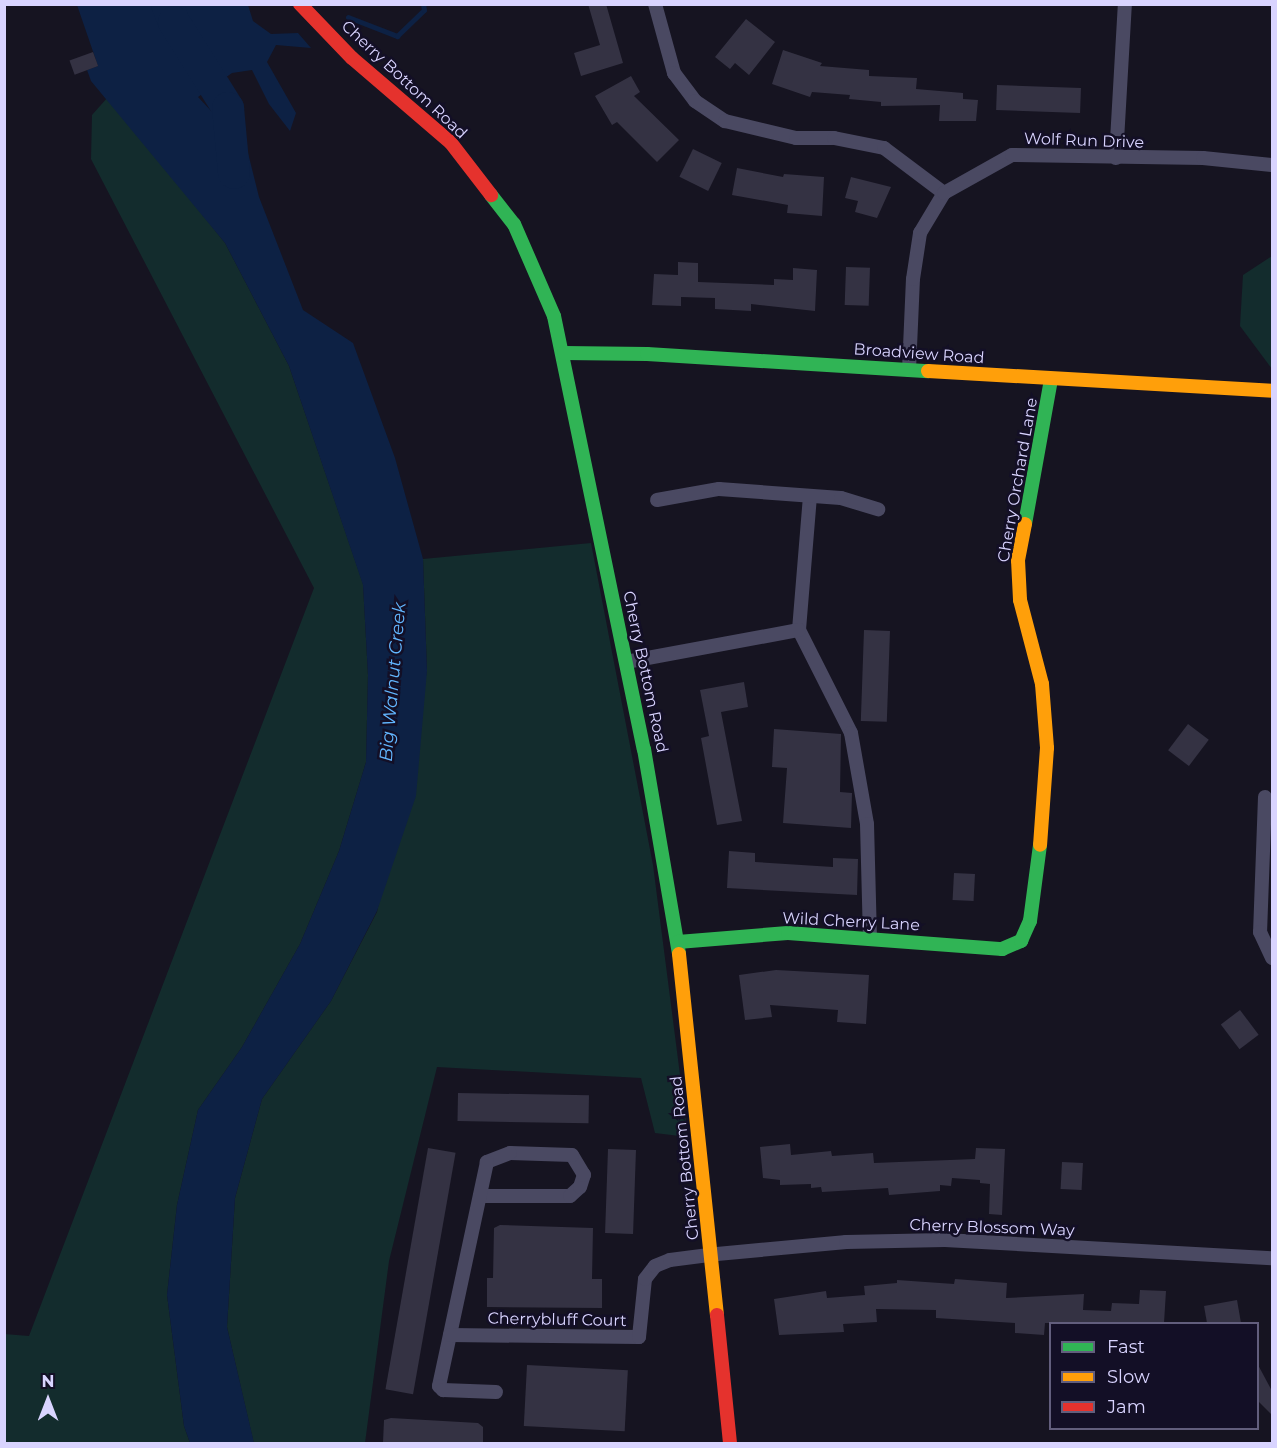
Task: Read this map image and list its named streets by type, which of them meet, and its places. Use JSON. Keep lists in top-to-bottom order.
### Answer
{
  "streets": {
    "street": [
      "Cherry Bottom Road",
      "Wolf Run Drive",
      "Broadview Road",
      "Cherry Orchard Lane",
      "Wild Cherry Lane",
      "Cherry Blossom Way",
      "Cherrybluff Court"
    ]
  },
  "crossings": [
    ["Cherry Bottom Road", "Broadview Road"],
    ["Cherry Bottom Road", "Wild Cherry Lane"],
    ["Cherry Bottom Road", "Cherry Blossom Way"],
    ["Cherry Bottom Road", "Cherrybluff Court"],
    ["Wolf Run Drive", "Broadview Road"],
    ["Broadview Road", "Cherry Orchard Lane"],
    ["Cherry Orchard Lane", "Wild Cherry Lane"],
    ["Cherry Blossom Way", "Cherrybluff Court"]
  ],
  "water": ["Big Walnut Creek"],
  "legend": ["Fast", "Slow", "Jam"],
  "north": "top"
}
